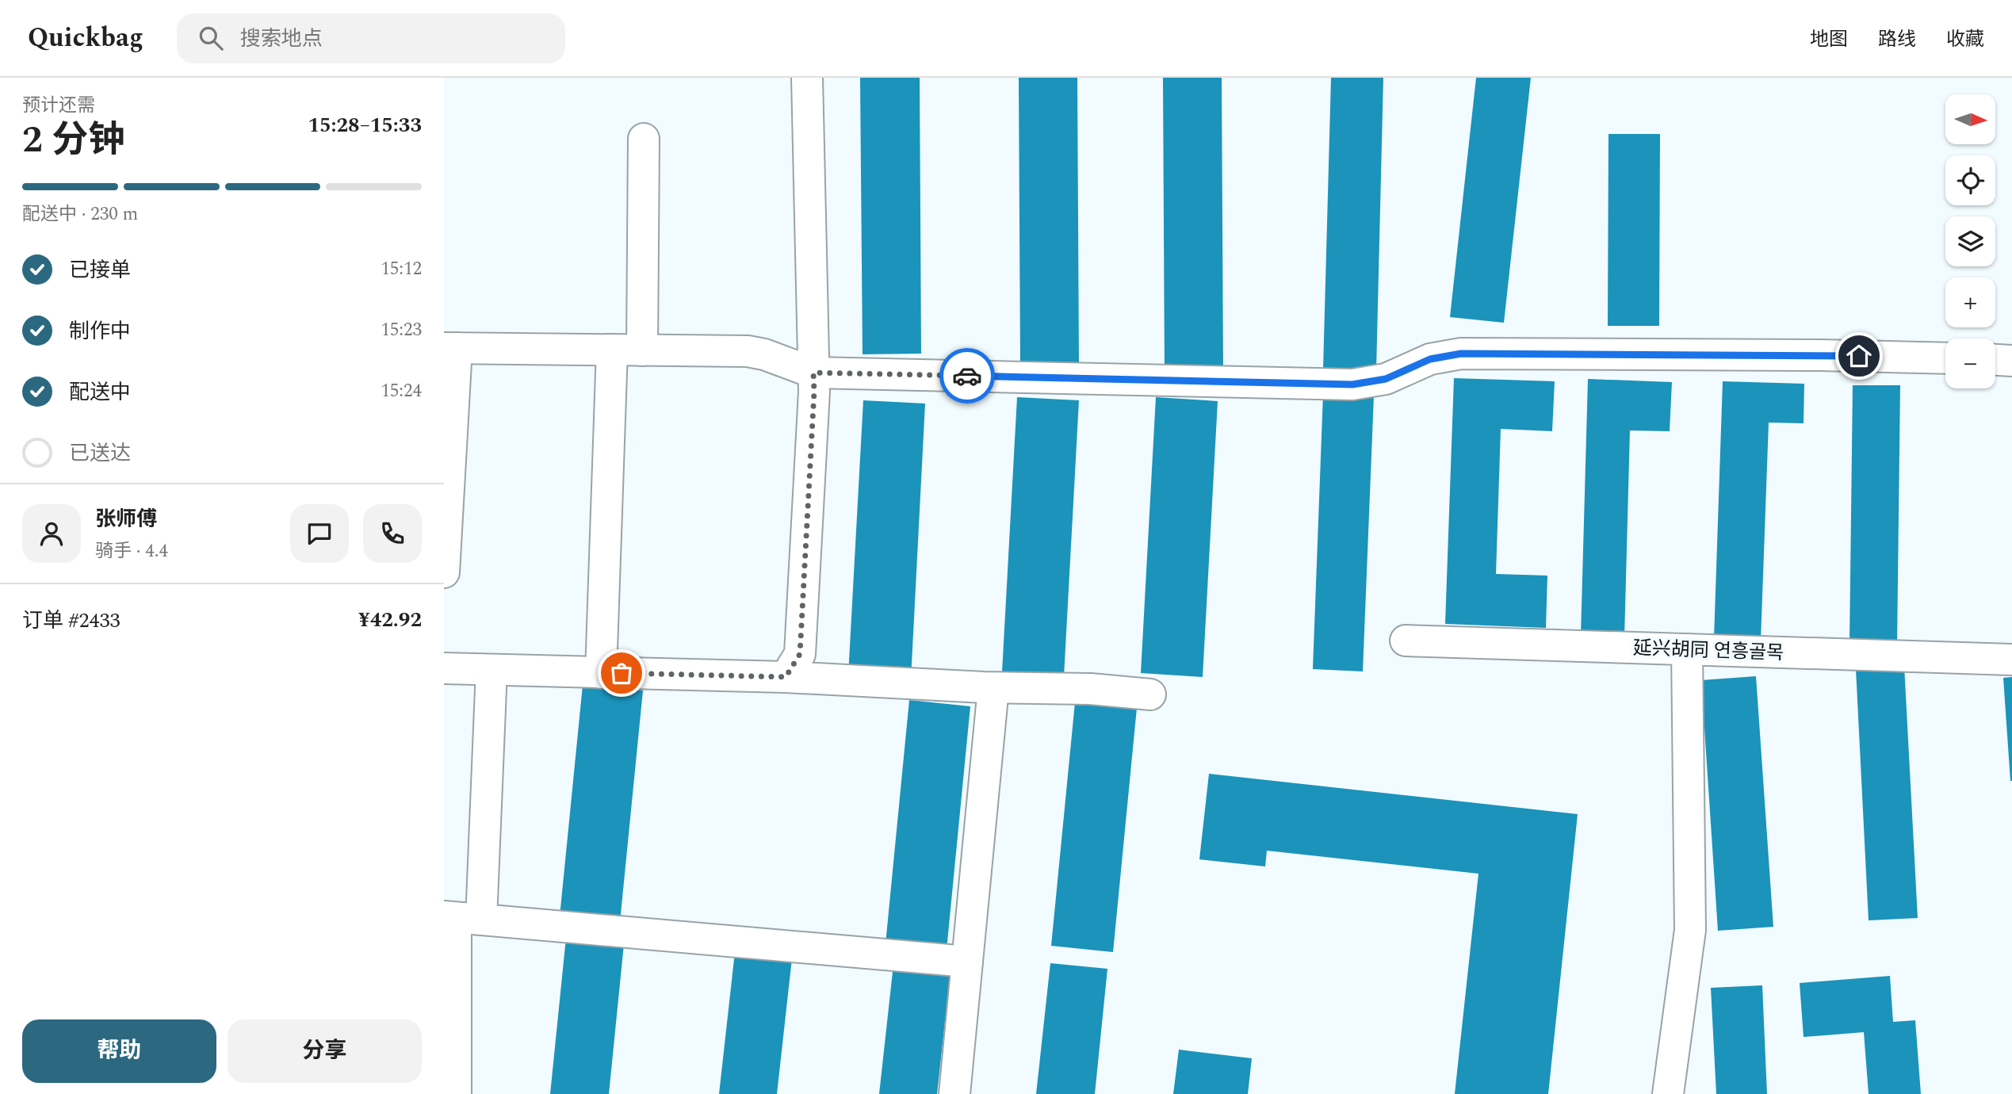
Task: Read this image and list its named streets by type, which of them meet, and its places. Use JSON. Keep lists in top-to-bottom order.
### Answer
{
  "streets": {
    "street": ["延兴胡同 연흥골목"]
  },
  "north": "right",
  "page": {
    "header": "Quickbag",
    "search": "搜索地点",
    "nav": ["地图", "路线", "收藏"],
    "heading": ["2 分钟", "预计还需", "15:28–15:33"],
    "panel": [
      "张师傅",
      "骑手 · 4.4",
      "订单 #2433",
      "¥42.92"
    ],
    "map_buttons": ["+", "−"],
    "bar": "配送中 · 230 m",
    "list": [
      ["已接单", "15:12"],
      ["制作中", "15:23"],
      ["配送中", "15:24"],
      "已送达"
    ],
    "buttons": ["帮助", "分享"]
  }
}
